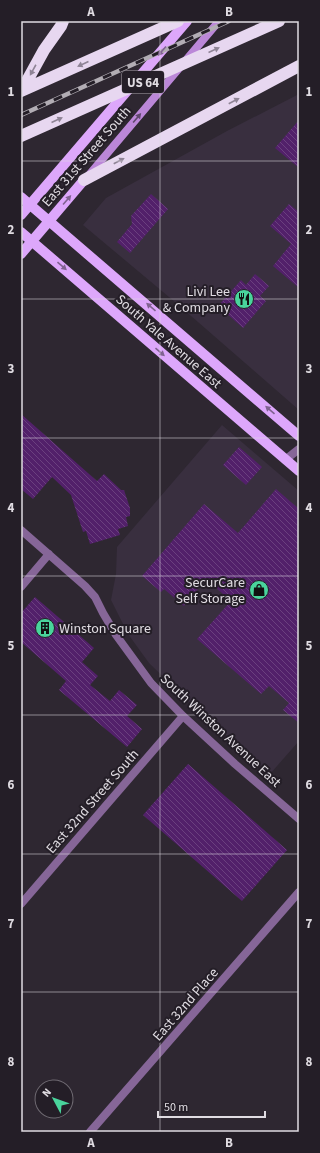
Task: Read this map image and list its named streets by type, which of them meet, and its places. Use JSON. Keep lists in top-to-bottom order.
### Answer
{
  "streets": {
    "highway": ["US 64"],
    "main road": ["East 31st Street South", "South Yale Avenue East"],
    "street": ["South Winston Avenue East", "East 32nd Street South", "East 32nd Place"]
  },
  "crossings": [
    ["East 31st Street South", "South Yale Avenue East"],
    ["South Winston Avenue East", "East 32nd Street South"]
  ],
  "places": {
    "restaurant": ["Livi Lee & Company"],
    "shop": ["SecurCare Self Storage"],
    "building": ["Winston Square"]
  },
  "scale_bar": "50 m",
  "north": "top left",
  "grid": {
    "columns": ["A", "B"],
    "rows": [
      "1",
      "2",
      "3",
      "4",
      "5",
      "6",
      "7",
      "8"
    ]
  }
}
